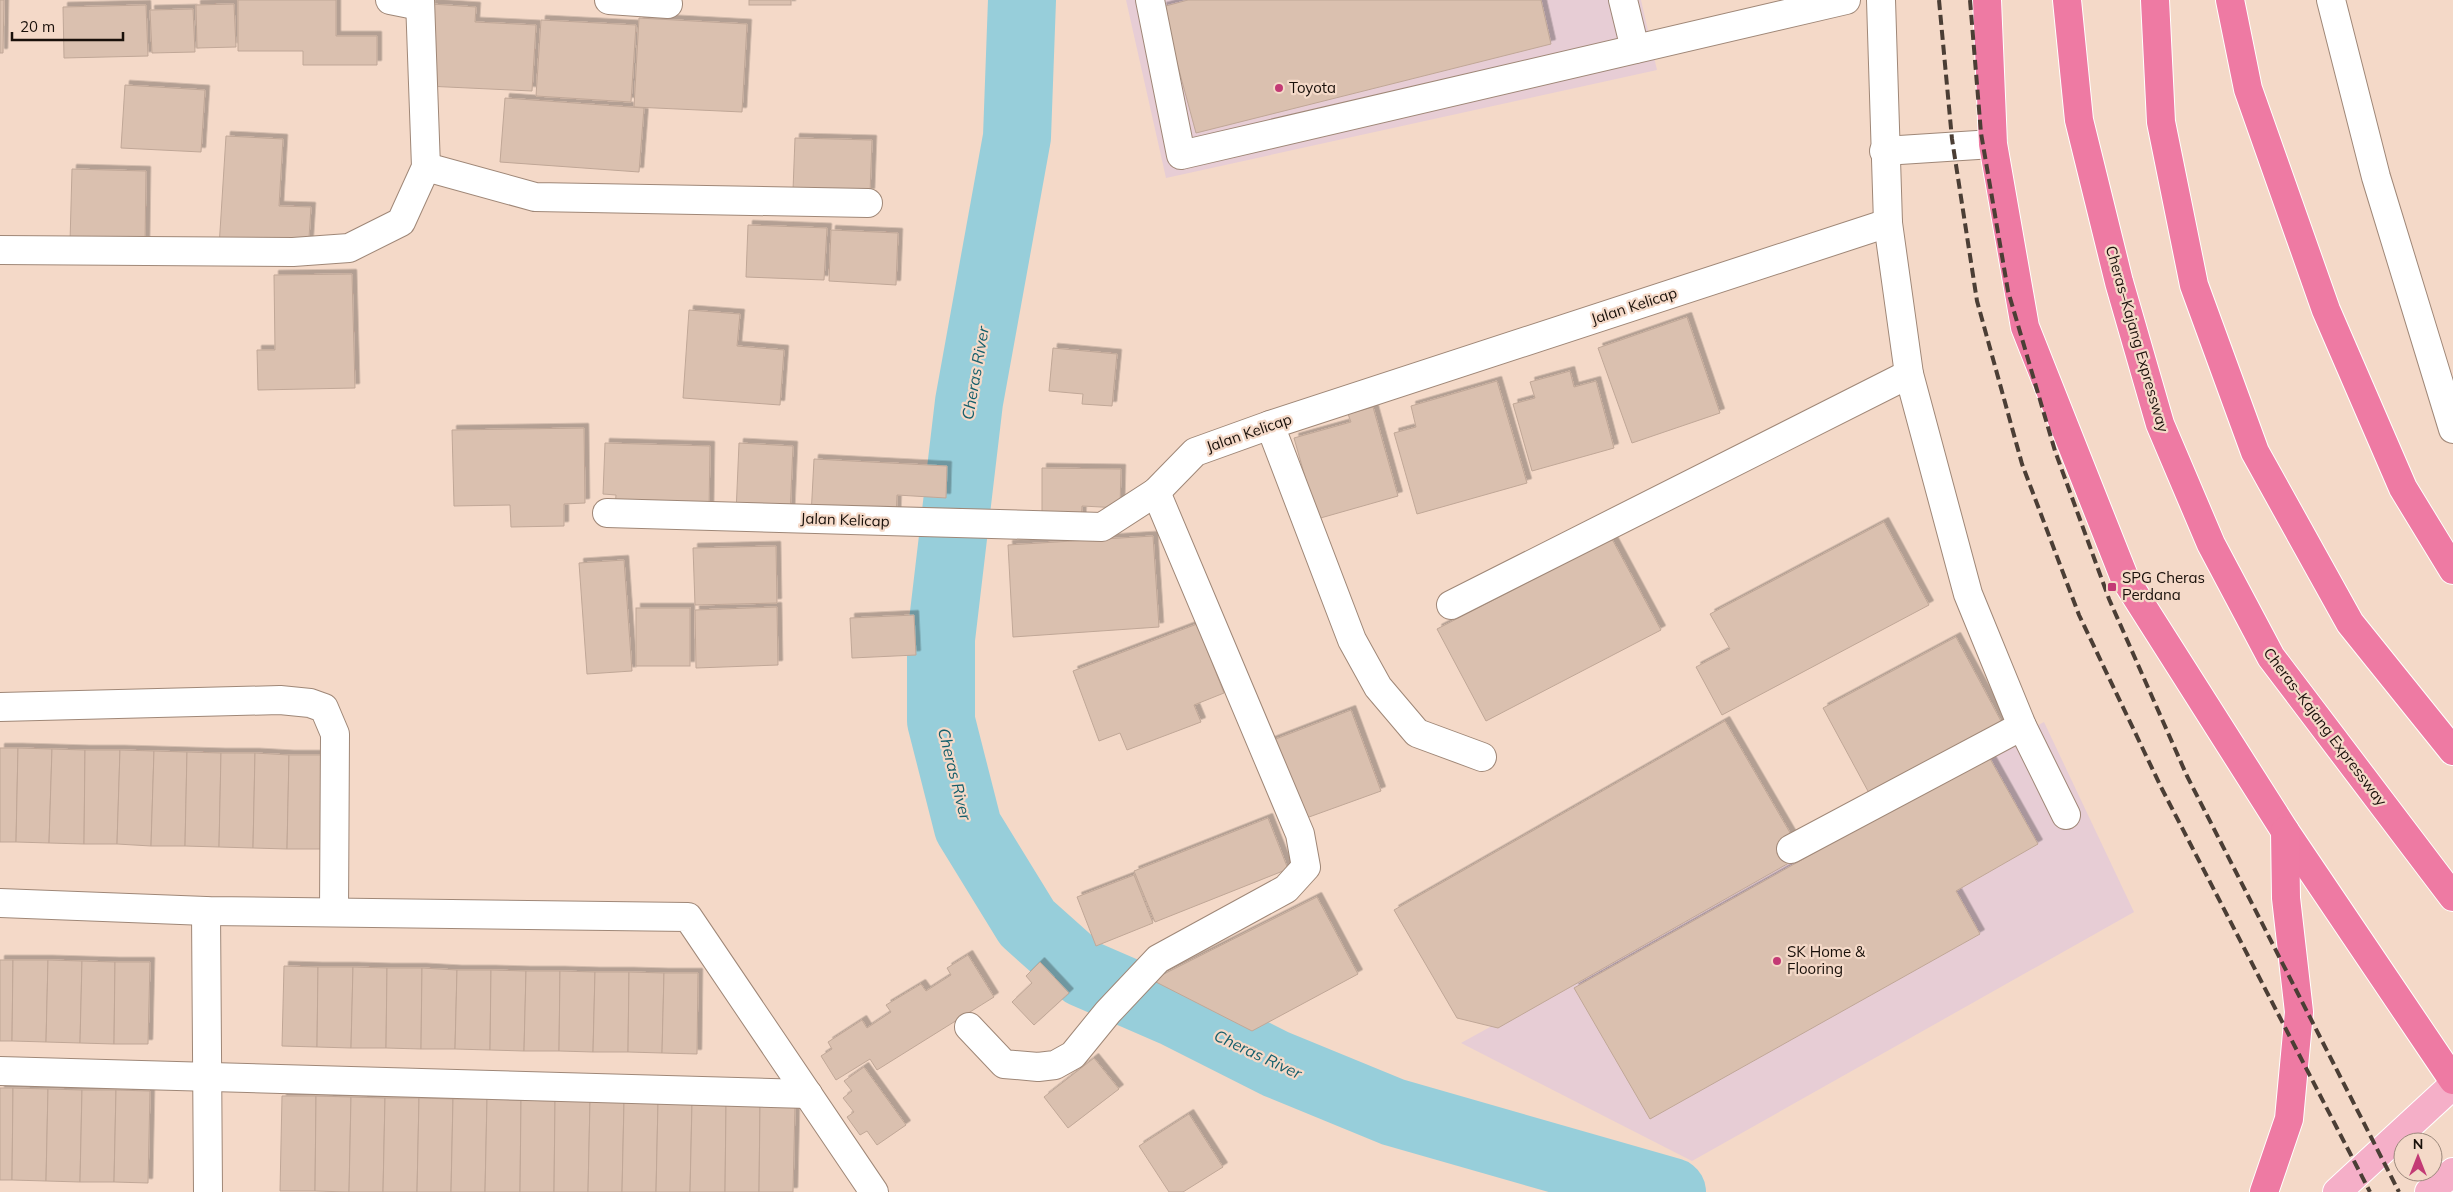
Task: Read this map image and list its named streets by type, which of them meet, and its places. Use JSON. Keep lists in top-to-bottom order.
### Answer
{
  "streets": {
    "highway": ["Cheras–Kajang Expressway"],
    "street": ["Jalan Kelicap"]
  },
  "water": ["Cheras River"],
  "places": {
    "other": ["Toyota", "SK Home & Flooring"],
    "transit": ["SPG Cheras Perdana"]
  },
  "scale_bar": "20 m",
  "north": "top"
}
